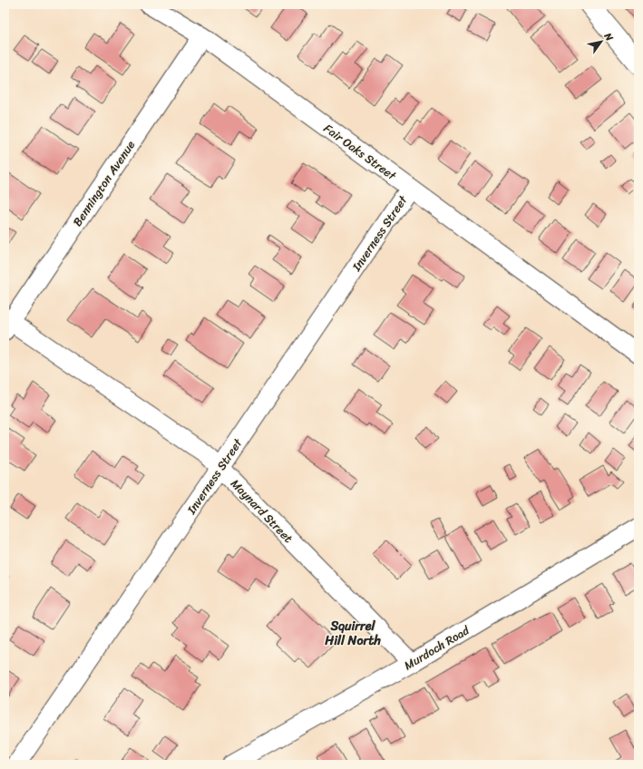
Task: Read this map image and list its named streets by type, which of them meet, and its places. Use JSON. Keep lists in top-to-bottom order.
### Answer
{
  "streets": {
    "street": [
      "Fair Oaks Street",
      "Bennington Avenue",
      "Inverness Street",
      "Maynard Street",
      "Murdoch Road"
    ]
  },
  "crossings": [
    ["Fair Oaks Street", "Bennington Avenue"],
    ["Fair Oaks Street", "Inverness Street"],
    ["Bennington Avenue", "Maynard Street"],
    ["Inverness Street", "Maynard Street"],
    ["Maynard Street", "Murdoch Road"]
  ],
  "districts": ["Squirrel Hill North"],
  "north": "top right"
}
